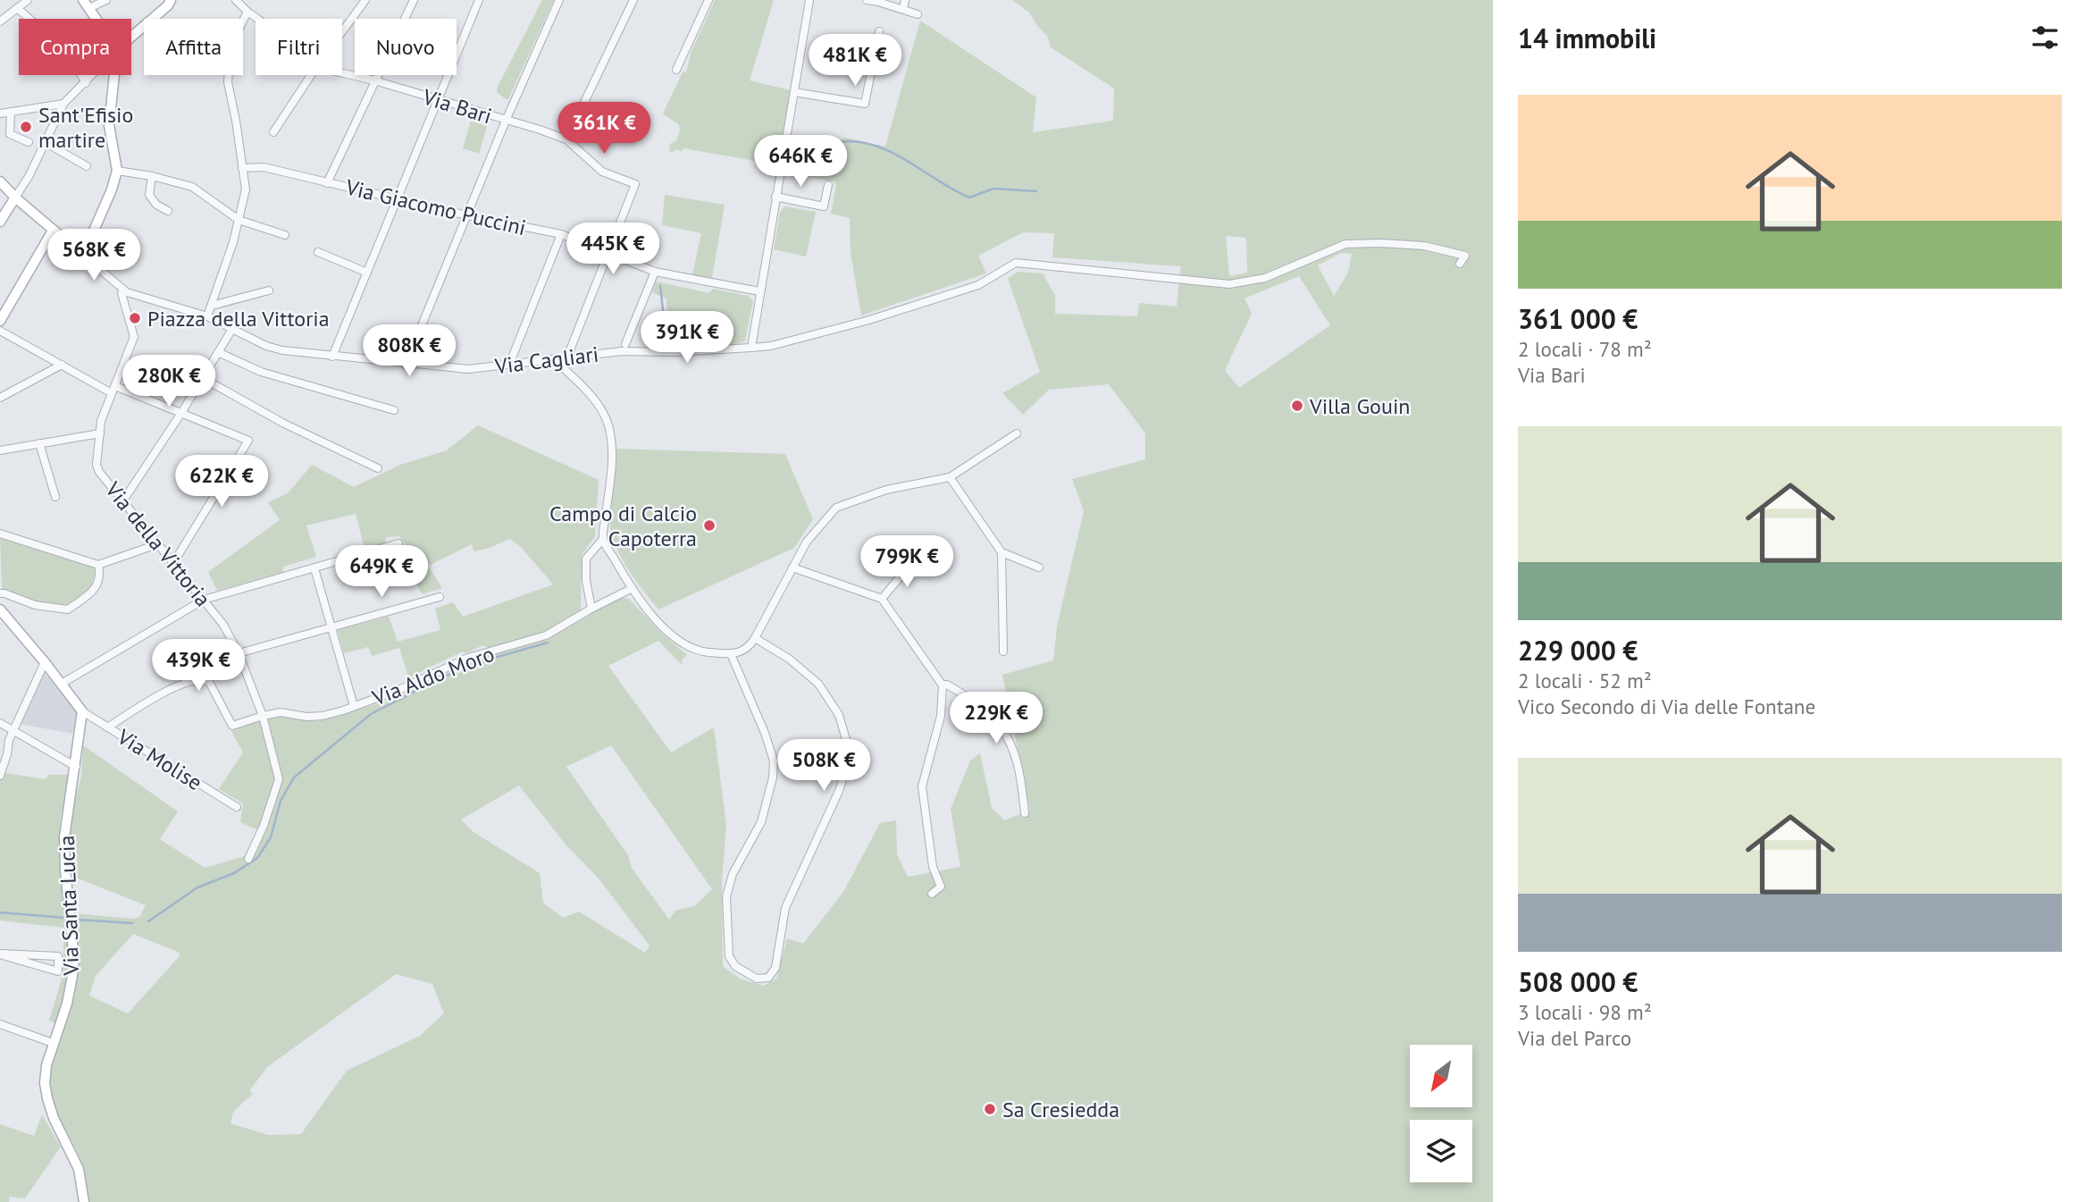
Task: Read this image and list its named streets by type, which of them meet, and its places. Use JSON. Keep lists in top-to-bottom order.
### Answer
{
  "streets": {
    "street": [
      "Via Bari",
      "Via Giacomo Puccini",
      "Via Cagliari",
      "Via della Vittoria",
      "Via Aldo Moro",
      "Via Molise",
      "Via Santa Lucia"
    ]
  },
  "crossings": [
    ["Via Bari", "Via Giacomo Puccini"],
    ["Via Cagliari", "Via della Vittoria"],
    ["Via della Vittoria", "Via Aldo Moro"],
    ["Via Aldo Moro", "Via Molise"],
    ["Via Molise", "Via Santa Lucia"]
  ],
  "places": [
    "Sant'Efisio martire",
    "Piazza della Vittoria",
    "Villa Gouin",
    "Campo di Calcio Capoterra",
    "Sa Cresiedda"
  ],
  "north": "bottom left",
  "page": {
    "heading": "14 immobili",
    "chip": [
      "Compra",
      "Affitta",
      "Filtri",
      "Nuovo"
    ],
    "price": [
      "481K €",
      "361K €",
      "646K €",
      "445K €",
      "568K €",
      "391K €",
      "808K €",
      "280K €",
      "622K €",
      "799K €",
      "649K €",
      "439K €",
      "229K €",
      "508K €"
    ],
    "list": [
      {
        "name": "361 000 €",
        "note": "2 locali · 78 m² · Via Bari"
      },
      {
        "name": "229 000 €",
        "note": "2 locali · 52 m² · Vico Secondo di Via delle Fontane"
      },
      {
        "name": "508 000 €",
        "note": "3 locali · 98 m² · Via del Parco"
      }
    ]
  }
}
